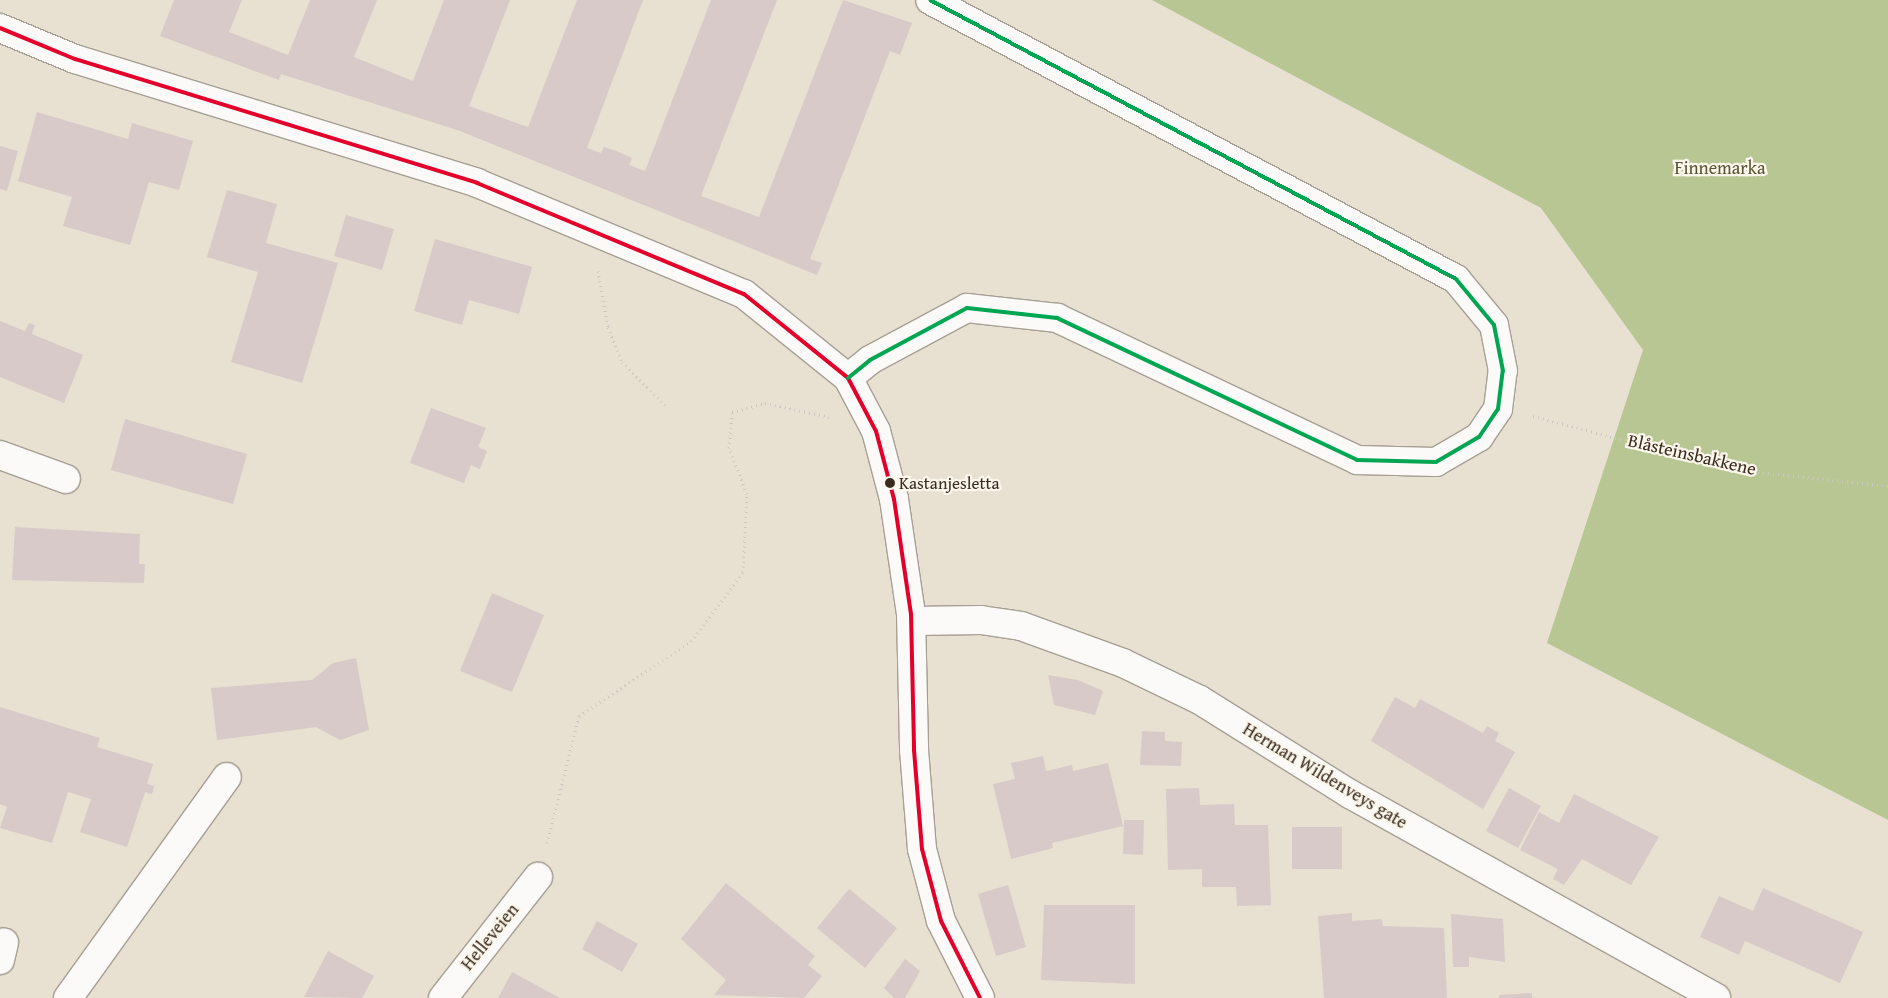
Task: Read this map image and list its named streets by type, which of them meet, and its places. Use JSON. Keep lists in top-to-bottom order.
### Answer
{
  "streets": {
    "street": ["Herman Wildenveys gate", "Helleveien"],
    "path": ["Blåsteinsbakkene"]
  },
  "parks": ["Finnemarka"],
  "places": ["Kastanjesletta"]
}
